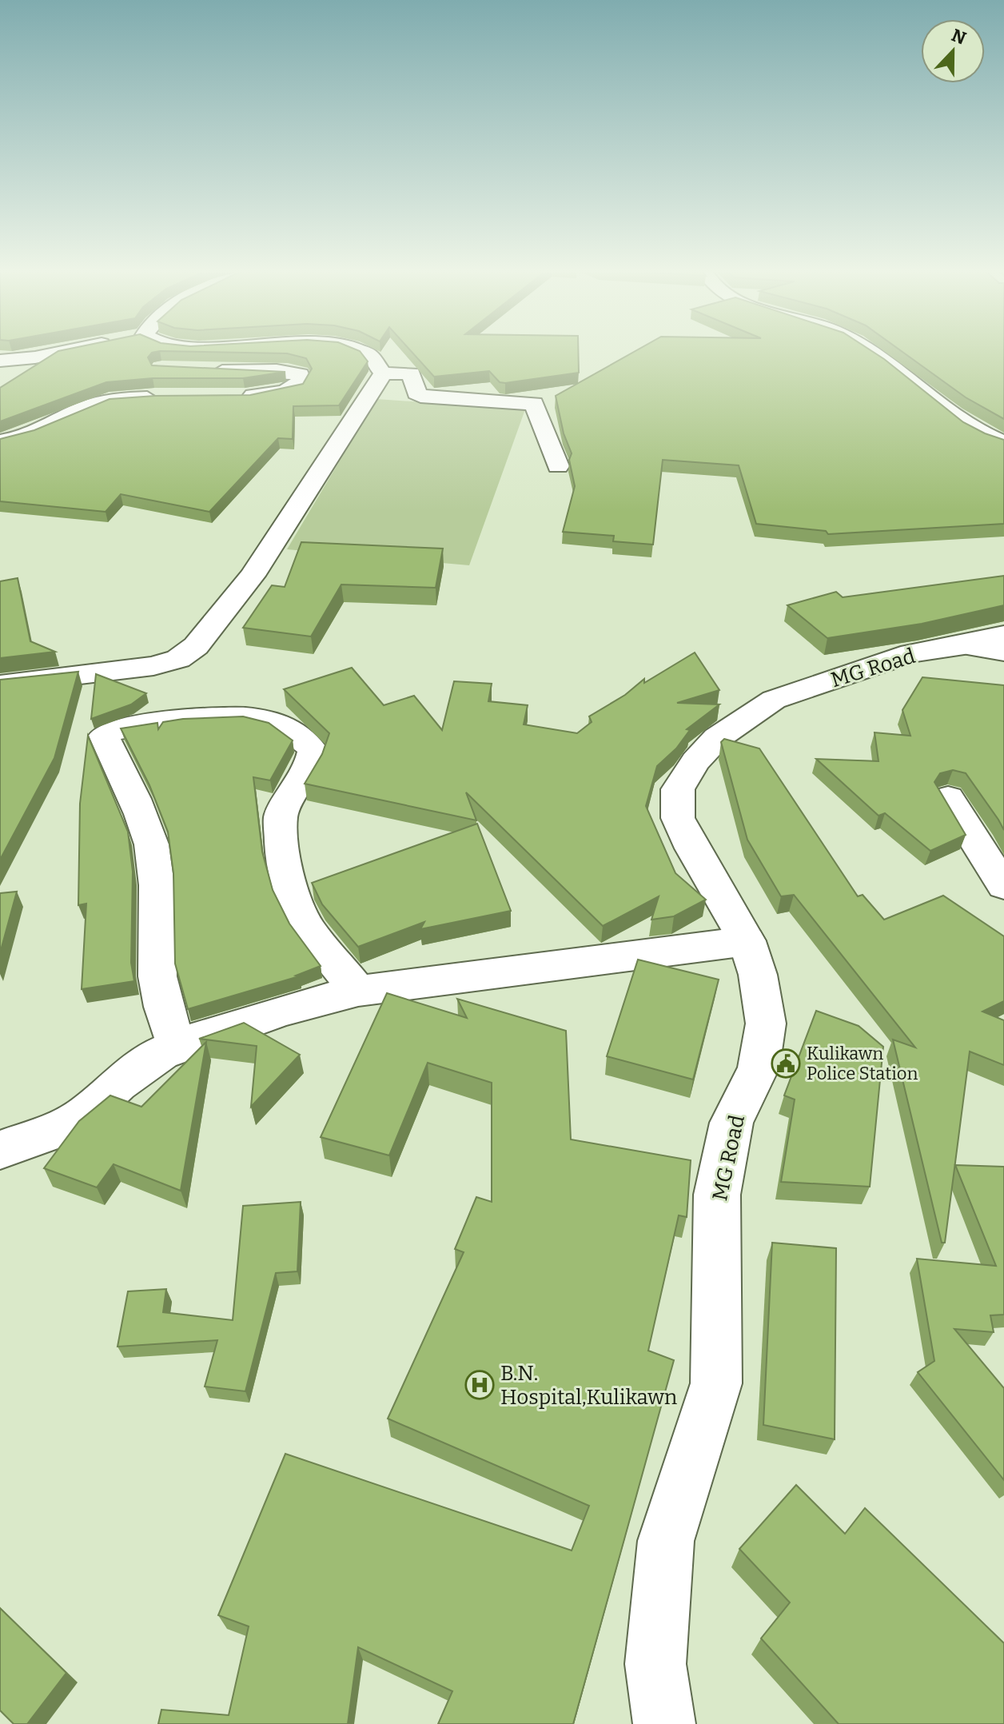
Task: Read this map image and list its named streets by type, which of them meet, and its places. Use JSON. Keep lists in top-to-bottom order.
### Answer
{
  "streets": {
    "street": ["MG Road"]
  },
  "places": {
    "public building": ["Kulikawn Police Station"],
    "hospital": ["B.N. Hospital,Kulikawn"]
  },
  "north": "top"
}
